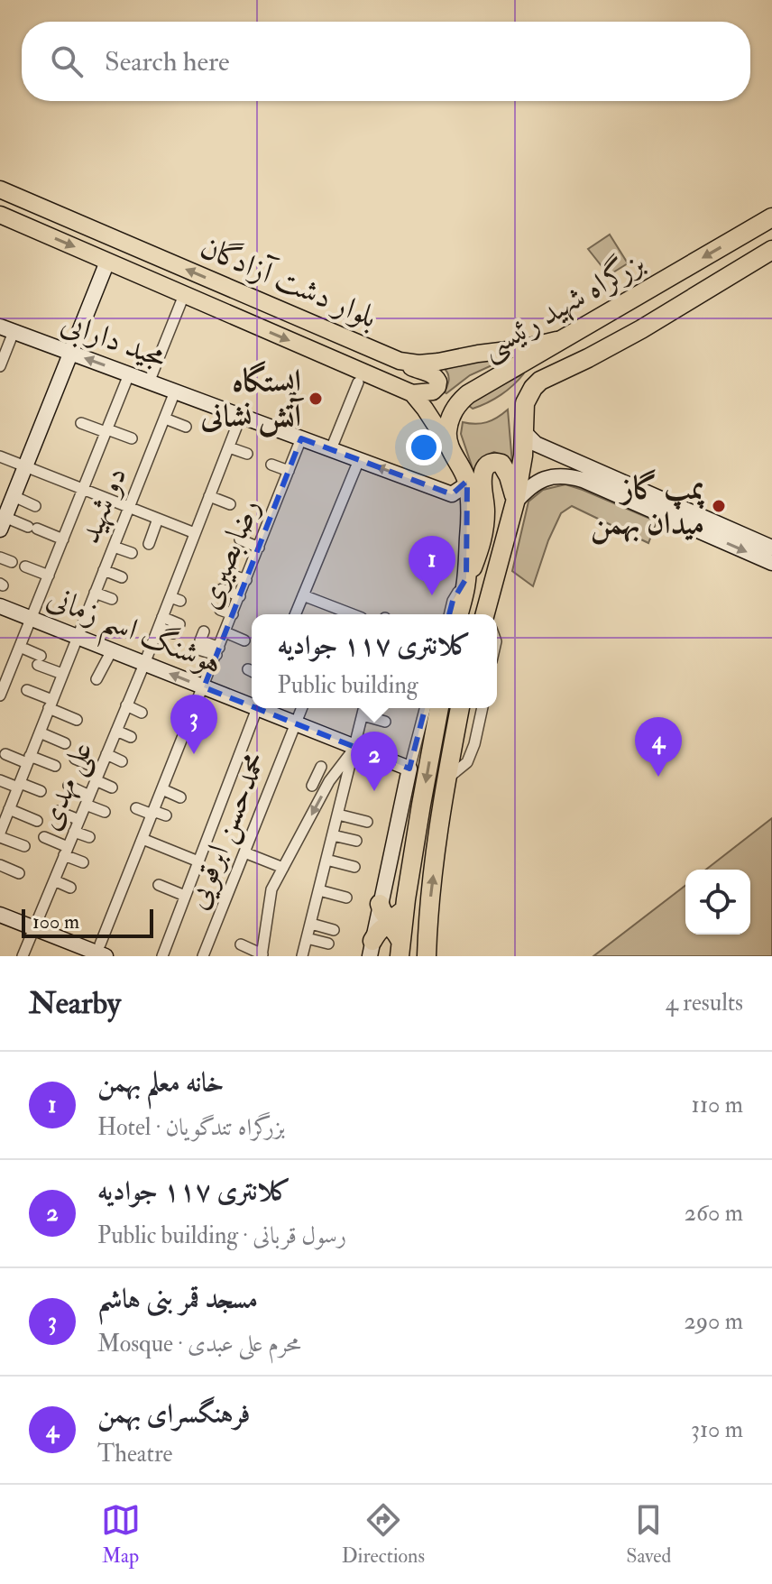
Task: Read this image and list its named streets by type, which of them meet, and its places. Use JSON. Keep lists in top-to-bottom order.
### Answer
{
  "streets": {
    "highway": ["بزرگراه شهید رئیسی"],
    "main road": ["بلوار دشت آزادگان"],
    "street": [
      "مجید دارابی",
      "دو شهید",
      "رضا بصیری",
      "هوشنگ اسم زمانی",
      "علی مهدی",
      "محمدحسن ابرقویی"
    ]
  },
  "crossings": [
    ["بلوار دشت آزادگان", "بزرگراه شهید رئیسی"],
    ["مجید دارابی", "دو شهید"],
    ["مجید دارابی", "رضا بصیری"],
    ["مجید دارابی", "علی مهدی"],
    ["دو شهید", "هوشنگ اسم زمانی"],
    ["رضا بصیری", "هوشنگ اسم زمانی"],
    ["هوشنگ اسم زمانی", "علی مهدی"],
    ["هوشنگ اسم زمانی", "محمدحسن ابرقویی"]
  ],
  "places": ["ایستگاه آتش نشانی", "پمپ گاز میدان بهمن"],
  "scale_bar": "100 m",
  "page": {
    "search": "Search here",
    "pins": [
      "1",
      "3",
      "4",
      "2"
    ],
    "popup": ["کلانتری ۱۱۷ جوادیه", "Public building"],
    "scale": "100 m",
    "heading": ["Nearby", "4 results"],
    "list": [
      {
        "mark": "1",
        "name": "خانه معلم بهمن",
        "note": "Hotel · بزرگراه تندگویان",
        "value": "110 m"
      },
      {
        "mark": "2",
        "name": "کلانتری ۱۱۷ جوادیه",
        "note": "Public building · رسول قربانی",
        "value": "260 m"
      },
      {
        "mark": "3",
        "name": "مسجد قمر بنی هاشم",
        "note": "Mosque · محرم علی عبدی",
        "value": "290 m"
      },
      {
        "mark": "4",
        "name": "فرهنگسرای بهمن",
        "note": "Theatre",
        "value": "310 m"
      }
    ],
    "nav": ["Map", "Directions", "Saved"]
  }
}
